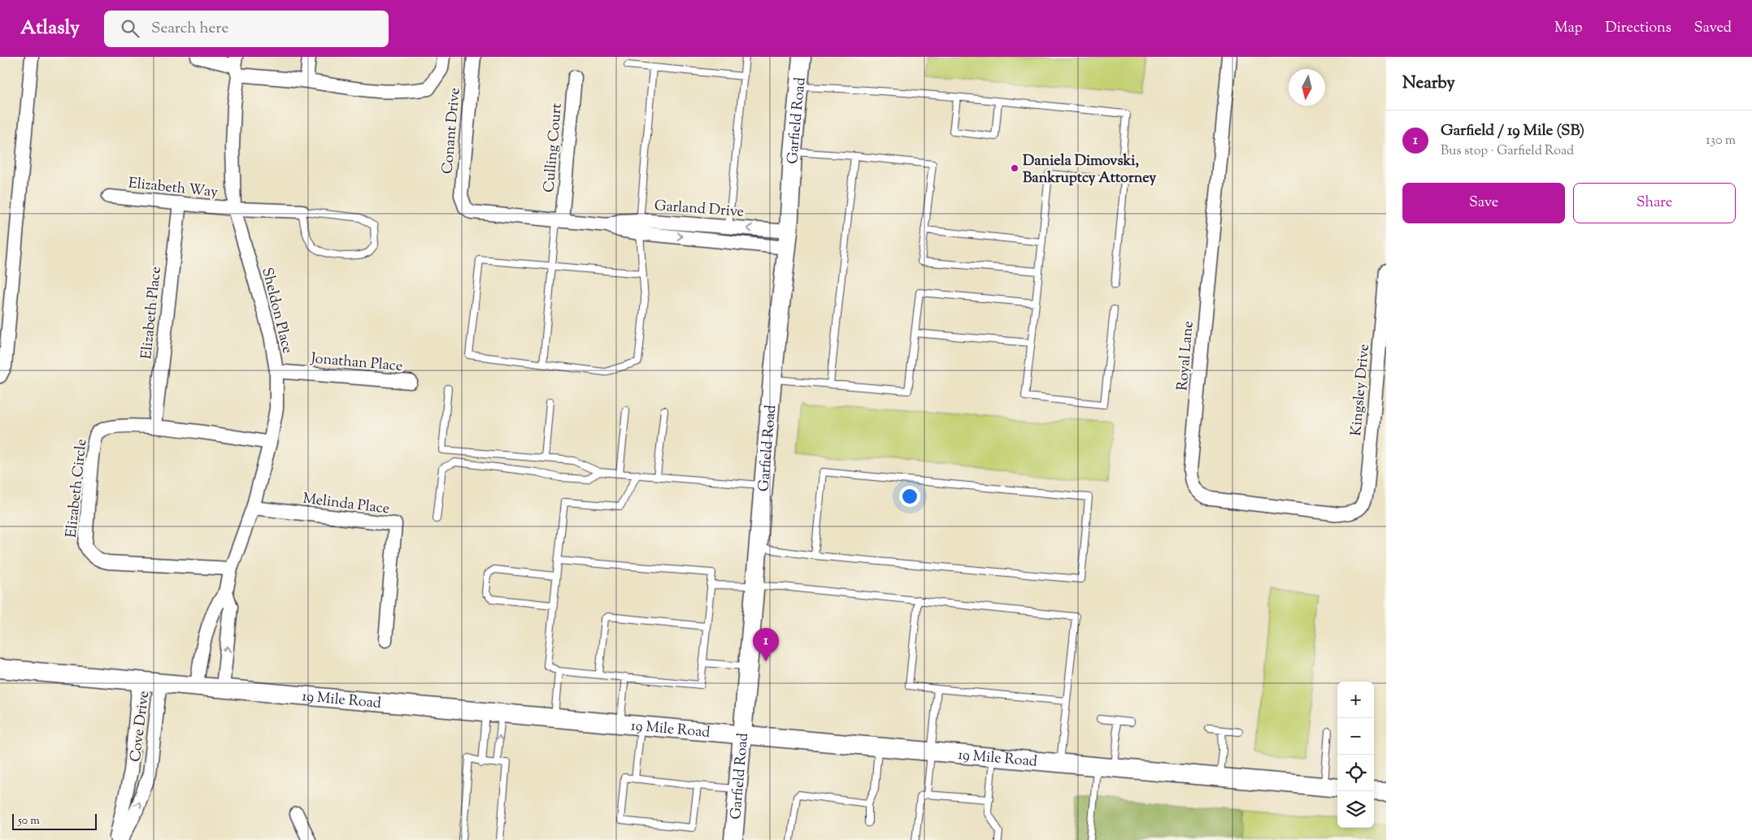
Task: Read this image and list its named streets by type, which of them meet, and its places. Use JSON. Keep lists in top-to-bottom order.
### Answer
{
  "streets": {
    "street": [
      "Garfield Road",
      "Conant Drive",
      "Culling Court",
      "Elizabeth Way",
      "Garland Drive",
      "Sheldon Place",
      "Elizabeth Place",
      "Royal Lane",
      "Jonathan Place",
      "Kingsley Drive",
      "Elizabeth Circle",
      "Melinda Place",
      "19 Mile Road",
      "Cove Drive"
    ]
  },
  "crossings": [
    ["Garfield Road", "Garland Drive"],
    ["Garfield Road", "19 Mile Road"],
    ["Conant Drive", "Garland Drive"],
    ["Culling Court", "Garland Drive"],
    ["Elizabeth Way", "Sheldon Place"],
    ["Elizabeth Way", "Elizabeth Place"],
    ["Sheldon Place", "Jonathan Place"],
    ["Sheldon Place", "Elizabeth Circle"],
    ["Sheldon Place", "Melinda Place"],
    ["Sheldon Place", "19 Mile Road"],
    ["Elizabeth Place", "Elizabeth Circle"],
    ["Royal Lane", "Kingsley Drive"],
    ["19 Mile Road", "Cove Drive"]
  ],
  "places": ["Daniela Dimovski, Bankruptcy Attorney"],
  "scale_bar": "50 m",
  "north": "bottom",
  "page": {
    "header": "Atlasly",
    "search": "Search here",
    "nav": ["Map", "Directions", "Saved"],
    "heading": "Nearby",
    "list": [
      {
        "mark": "1",
        "name": "Garfield / 19 Mile (SB)",
        "note": "Bus stop · Garfield Road",
        "value": "130 m"
      }
    ],
    "buttons": ["Save", "Share"],
    "pins": "1",
    "map_buttons": ["+", "−"],
    "scale": "50 m"
  }
}
